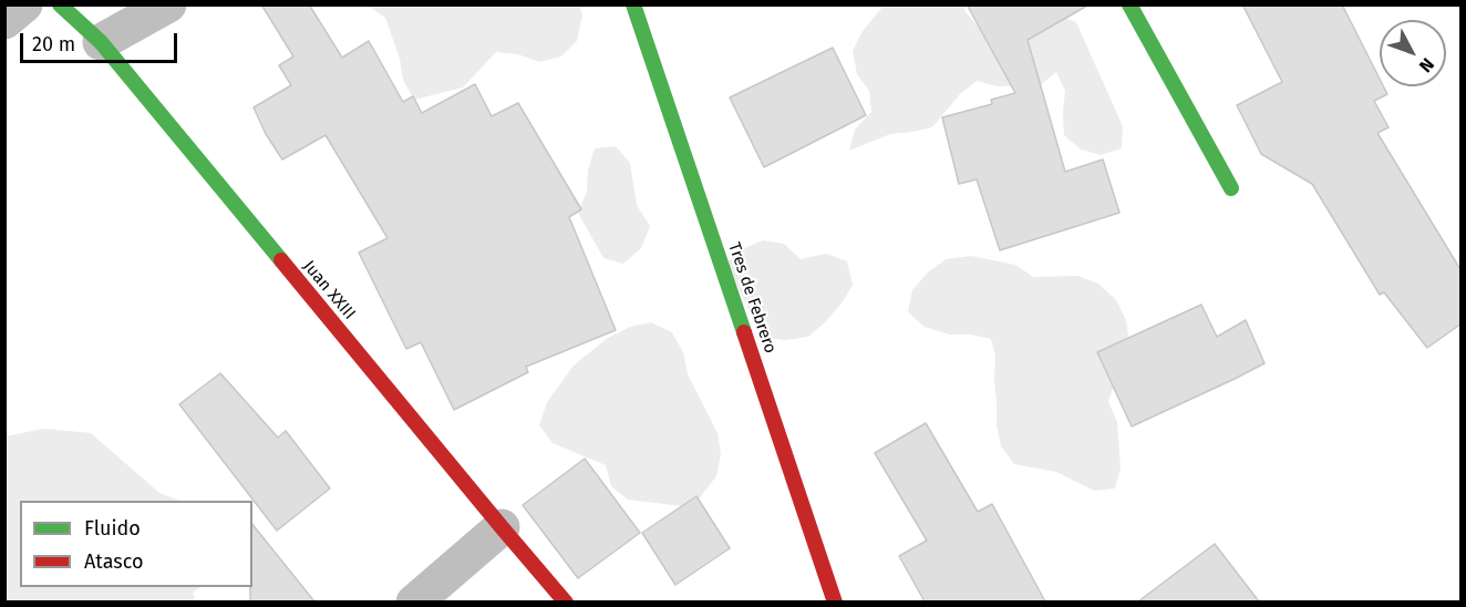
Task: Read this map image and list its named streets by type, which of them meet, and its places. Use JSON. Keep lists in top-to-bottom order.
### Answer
{
  "streets": {
    "street": ["Juan XXIII", "Tres de Febrero"]
  },
  "legend": ["Fluido", "Atasco"],
  "scale_bar": "20 m",
  "north": "bottom right"
}
